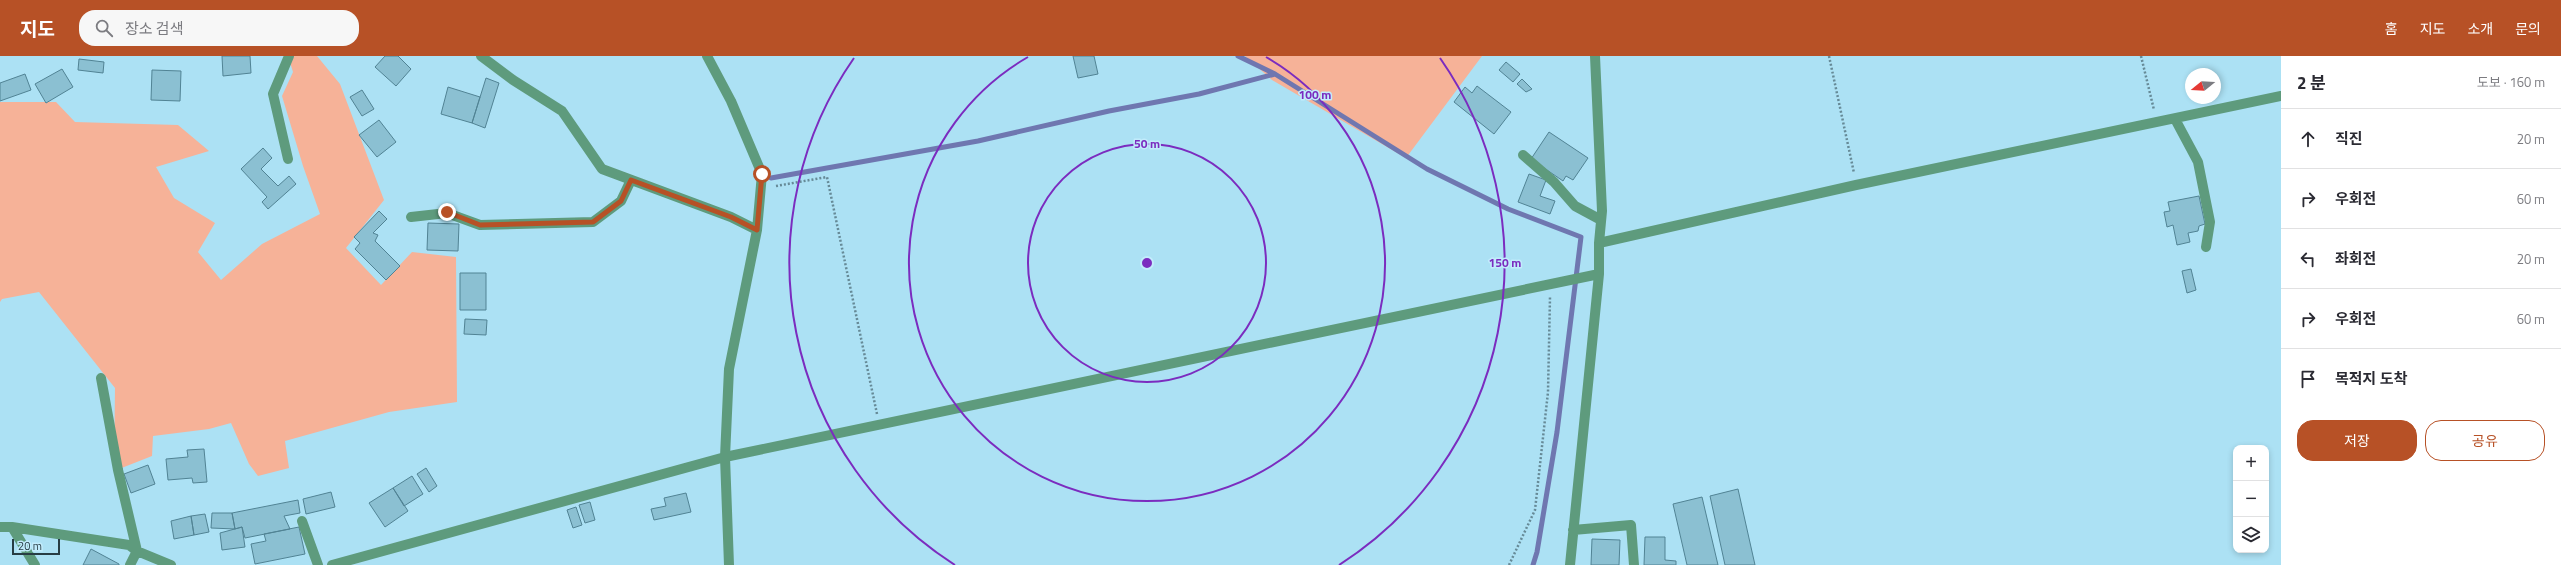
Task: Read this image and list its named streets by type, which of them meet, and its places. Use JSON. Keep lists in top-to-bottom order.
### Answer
{
  "scale_bar": "20 m",
  "north": "left",
  "page": {
    "header": "지도",
    "search": "장소 검색",
    "nav": [
      "홈",
      "지도",
      "소개",
      "문의"
    ],
    "heading": ["2 분", "도보 · 160 m"],
    "list": [
      ["직진", "20 m"],
      ["우회전", "60 m"],
      ["좌회전", "20 m"],
      ["우회전", "60 m"],
      "목적지 도착"
    ],
    "buttons": ["저장", "공유"],
    "map_buttons": ["+", "−"],
    "scale": "20 m"
  },
  "rings": ["100 m", "50 m", "150 m"]
}
